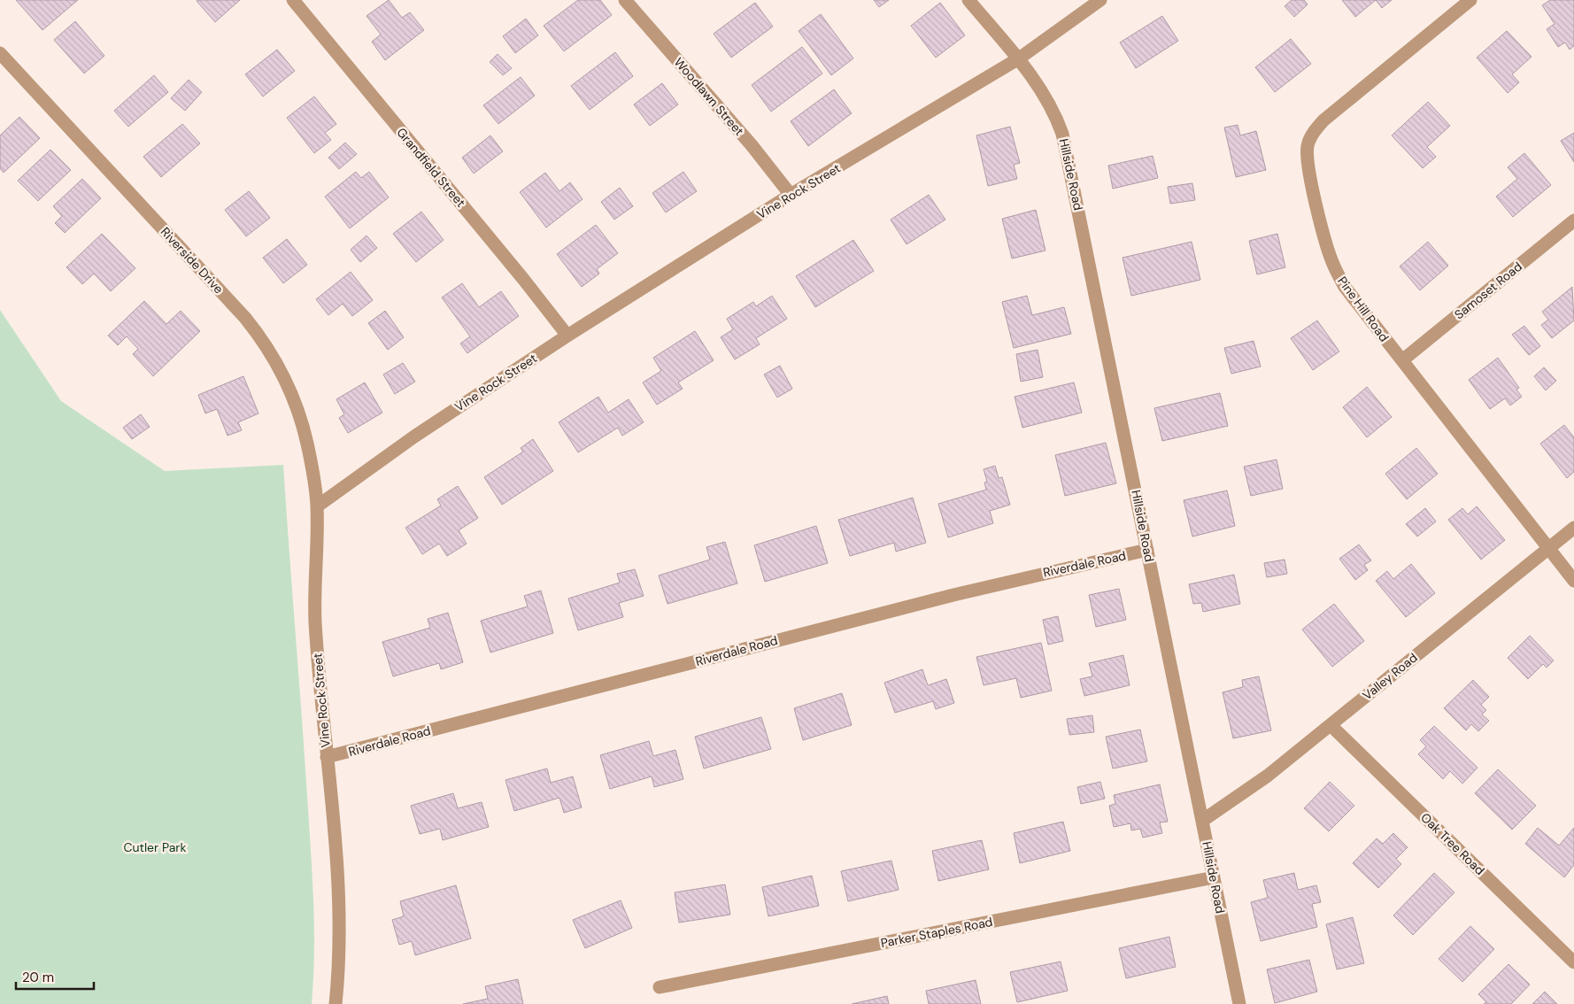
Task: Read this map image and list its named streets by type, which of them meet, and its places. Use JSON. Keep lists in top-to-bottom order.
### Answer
{
  "streets": {
    "street": [
      "Woodlawn Street",
      "Grandfield Street",
      "Hillside Road",
      "Vine Rock Street",
      "Riverside Drive",
      "Samoset Road",
      "Pine Hill Road",
      "Riverdale Road",
      "Valley Road",
      "Oak Tree Road",
      "Parker Staples Road"
    ]
  },
  "crossings": [
    ["Woodlawn Street", "Vine Rock Street"],
    ["Grandfield Street", "Vine Rock Street"],
    ["Hillside Road", "Vine Rock Street"],
    ["Hillside Road", "Riverdale Road"],
    ["Hillside Road", "Valley Road"],
    ["Hillside Road", "Parker Staples Road"],
    ["Vine Rock Street", "Riverside Drive"],
    ["Vine Rock Street", "Riverdale Road"],
    ["Samoset Road", "Pine Hill Road"],
    ["Pine Hill Road", "Valley Road"],
    ["Valley Road", "Oak Tree Road"]
  ],
  "parks": ["Cutler Park"],
  "scale_bar": "20 m"
}
